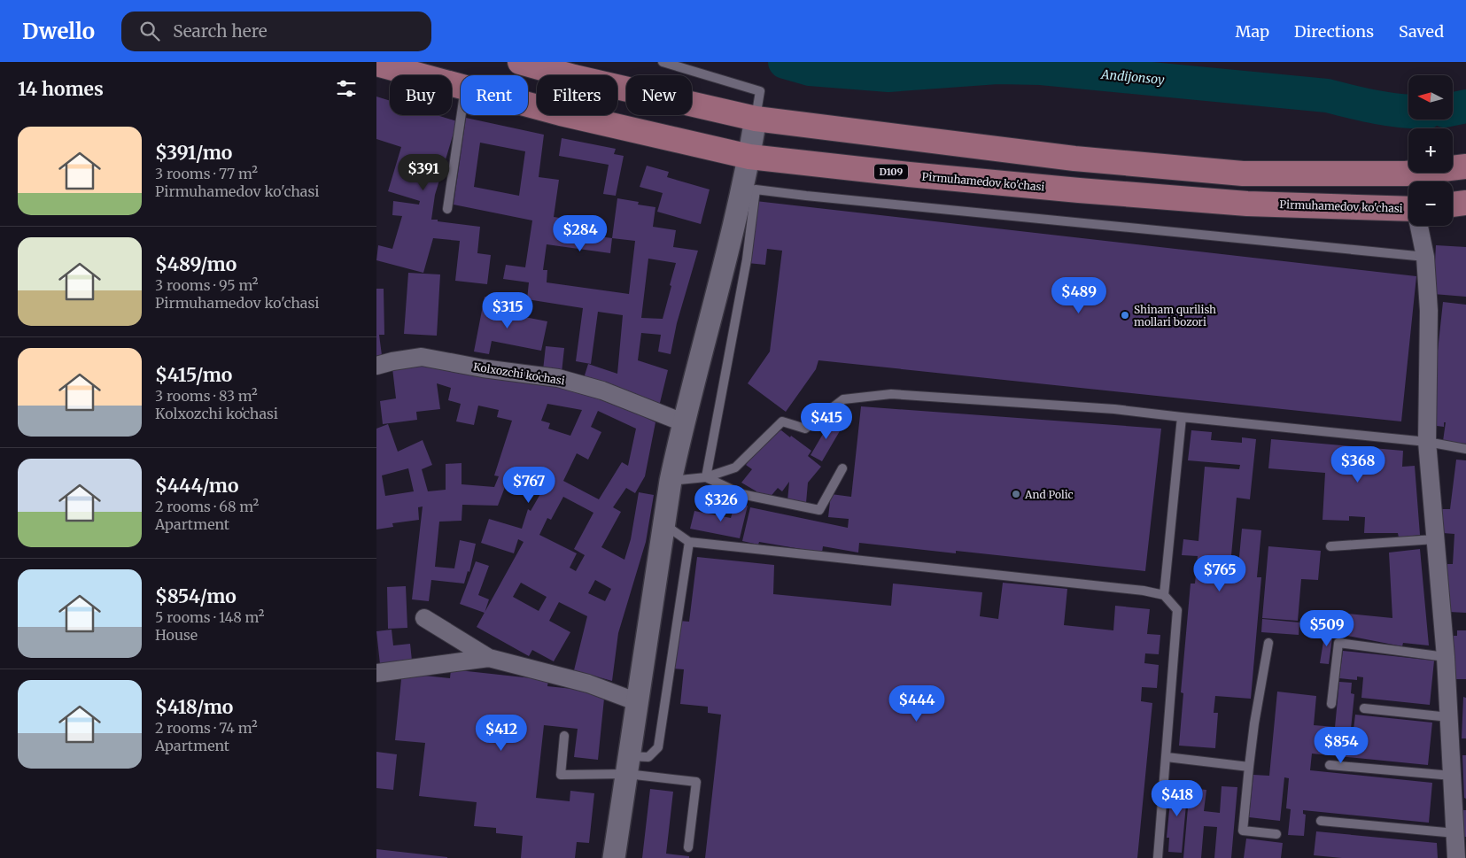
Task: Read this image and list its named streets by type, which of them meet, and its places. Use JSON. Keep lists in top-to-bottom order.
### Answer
{
  "streets": {
    "main road": ["D109", "Pirmuhamedov ko'chasi"],
    "street": ["Kolxozchi koʻchasi"]
  },
  "water": ["Andijonsoy"],
  "places": ["Shinam qurilish mollari bozori", "And Polic"],
  "north": "left",
  "page": {
    "header": "Dwello",
    "search": "Search here",
    "nav": ["Map", "Directions", "Saved"],
    "heading": "14 homes",
    "map_buttons": ["+", "−"],
    "chip": [
      "Buy",
      "Rent",
      "Filters",
      "New"
    ],
    "list": [
      {
        "name": "$391/mo",
        "note": "3 rooms · 77 m² · Pirmuhamedov ko'chasi"
      },
      {
        "name": "$489/mo",
        "note": "3 rooms · 95 m² · Pirmuhamedov ko'chasi"
      },
      {
        "name": "$415/mo",
        "note": "3 rooms · 83 m² · Kolxozchi koʻchasi"
      },
      {
        "name": "$444/mo",
        "note": "2 rooms · 68 m² · Apartment"
      },
      {
        "name": "$854/mo",
        "note": "5 rooms · 148 m² · House"
      },
      {
        "name": "$418/mo",
        "note": "2 rooms · 74 m² · Apartment"
      }
    ],
    "price": [
      "$391",
      "$284",
      "$489",
      "$315",
      "$415",
      "$368",
      "$767",
      "$326",
      "$765",
      "$509",
      "$444",
      "$412",
      "$854",
      "$418"
    ]
  }
}
